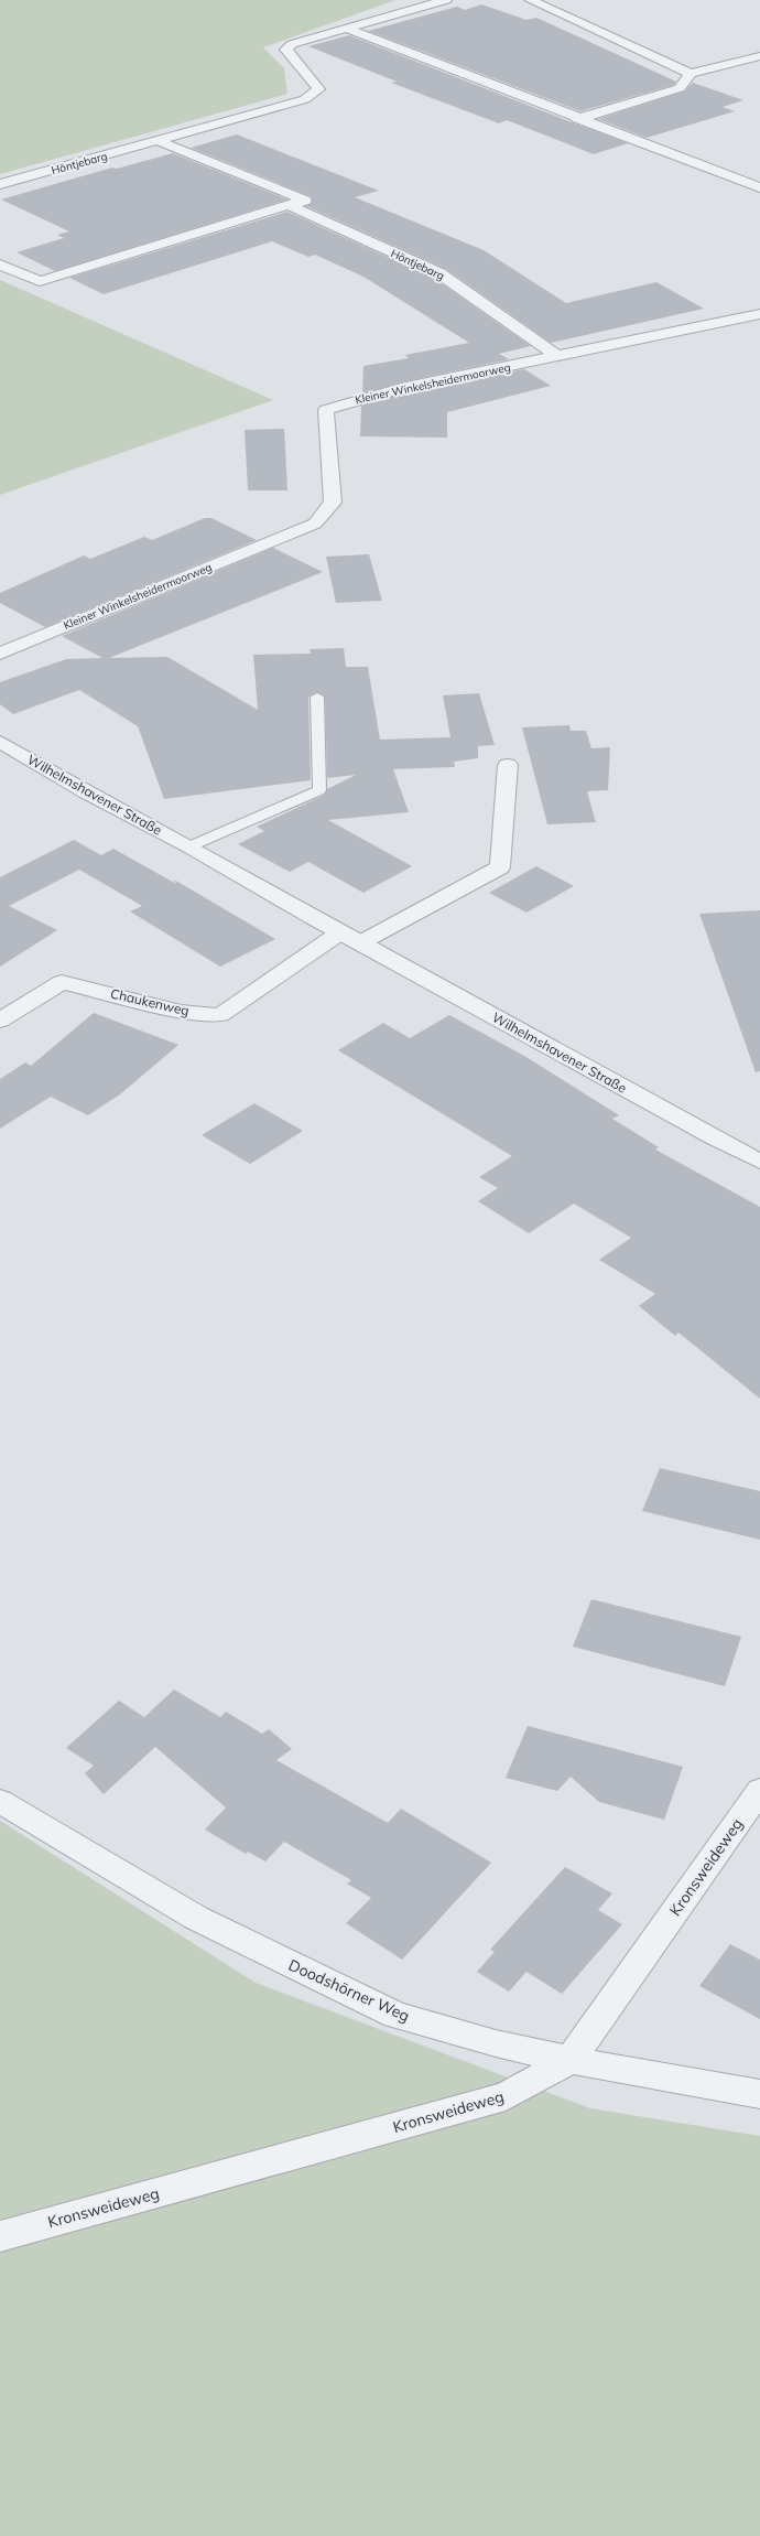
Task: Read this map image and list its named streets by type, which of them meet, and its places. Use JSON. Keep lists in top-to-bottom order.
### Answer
{
  "streets": {
    "street": [
      "Höntjebarg",
      "Kleiner Winkelsheidermoorweg",
      "Wilhelmshavener Straße",
      "Chaukenweg",
      "Kronsweideweg",
      "Doodshörner Weg"
    ]
  },
  "crossings": [
    ["Höntjebarg", "Kleiner Winkelsheidermoorweg"],
    ["Wilhelmshavener Straße", "Chaukenweg"],
    ["Kronsweideweg", "Doodshörner Weg"]
  ]
}
